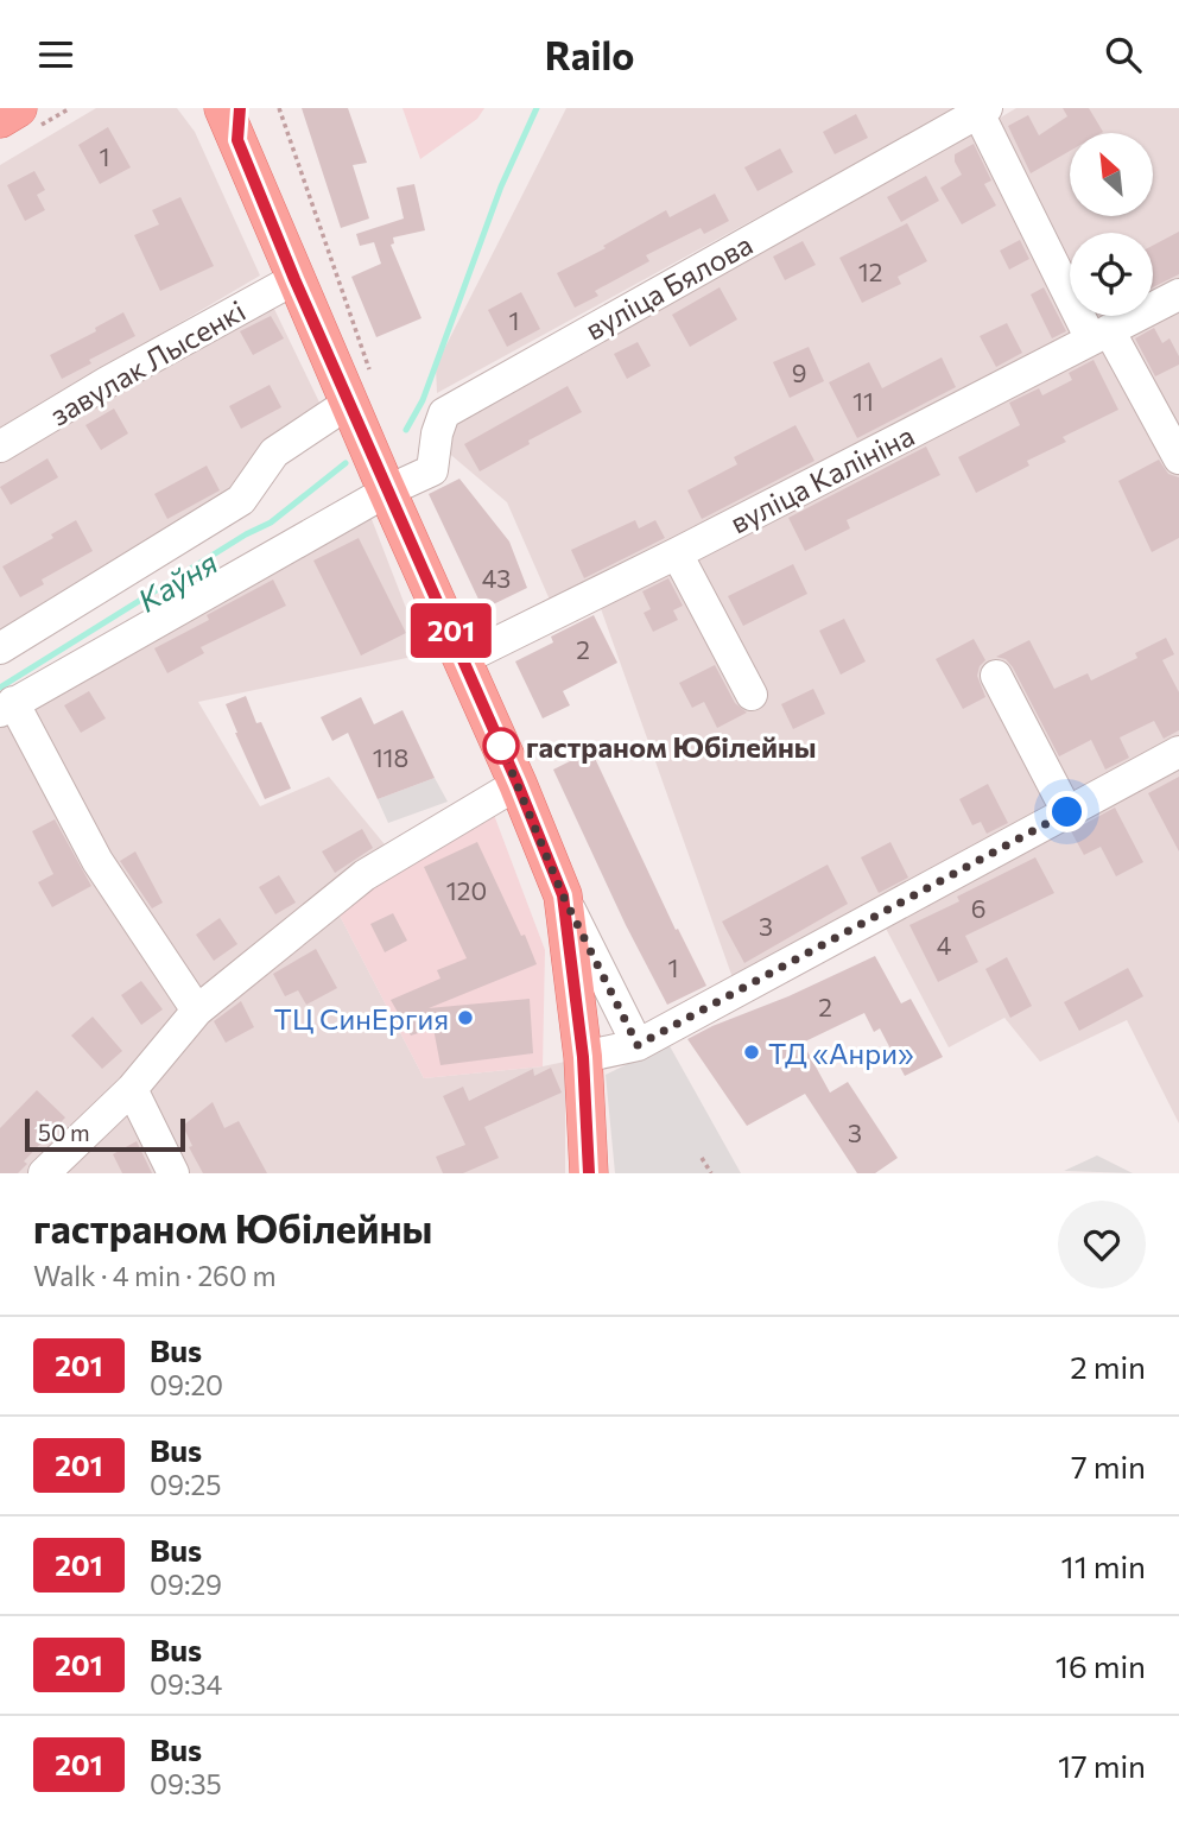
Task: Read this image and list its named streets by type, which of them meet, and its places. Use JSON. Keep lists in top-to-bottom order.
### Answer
{
  "streets": {
    "street": ["вуліца Бялова", "завулак Лысенкі", "вуліца Калініна"]
  },
  "water": ["Каўня"],
  "places": ["гастраном Юбілейны", "ТЦ СинЕргия", "ТД «Анри»"],
  "lines": ["bus line 201"],
  "house_numbers": [
    "1",
    "12",
    "1",
    "9",
    "11",
    "43",
    "2",
    "118",
    "120",
    "6",
    "3",
    "4",
    "1",
    "2",
    "3"
  ],
  "scale_bar": "50 m",
  "north": "top left",
  "page": {
    "header": "Railo",
    "on_map": "201",
    "scale": "50 m",
    "heading": ["гастраном Юбілейны", "Walk · 4 min · 260 m"],
    "list": [
      {
        "mark": "201",
        "name": "Bus",
        "note": "09:20",
        "value": "2 min"
      },
      {
        "mark": "201",
        "name": "Bus",
        "note": "09:25",
        "value": "7 min"
      },
      {
        "mark": "201",
        "name": "Bus",
        "note": "09:29",
        "value": "11 min"
      },
      {
        "mark": "201",
        "name": "Bus",
        "note": "09:34",
        "value": "16 min"
      },
      {
        "mark": "201",
        "name": "Bus",
        "note": "09:35",
        "value": "17 min"
      }
    ]
  }
}
